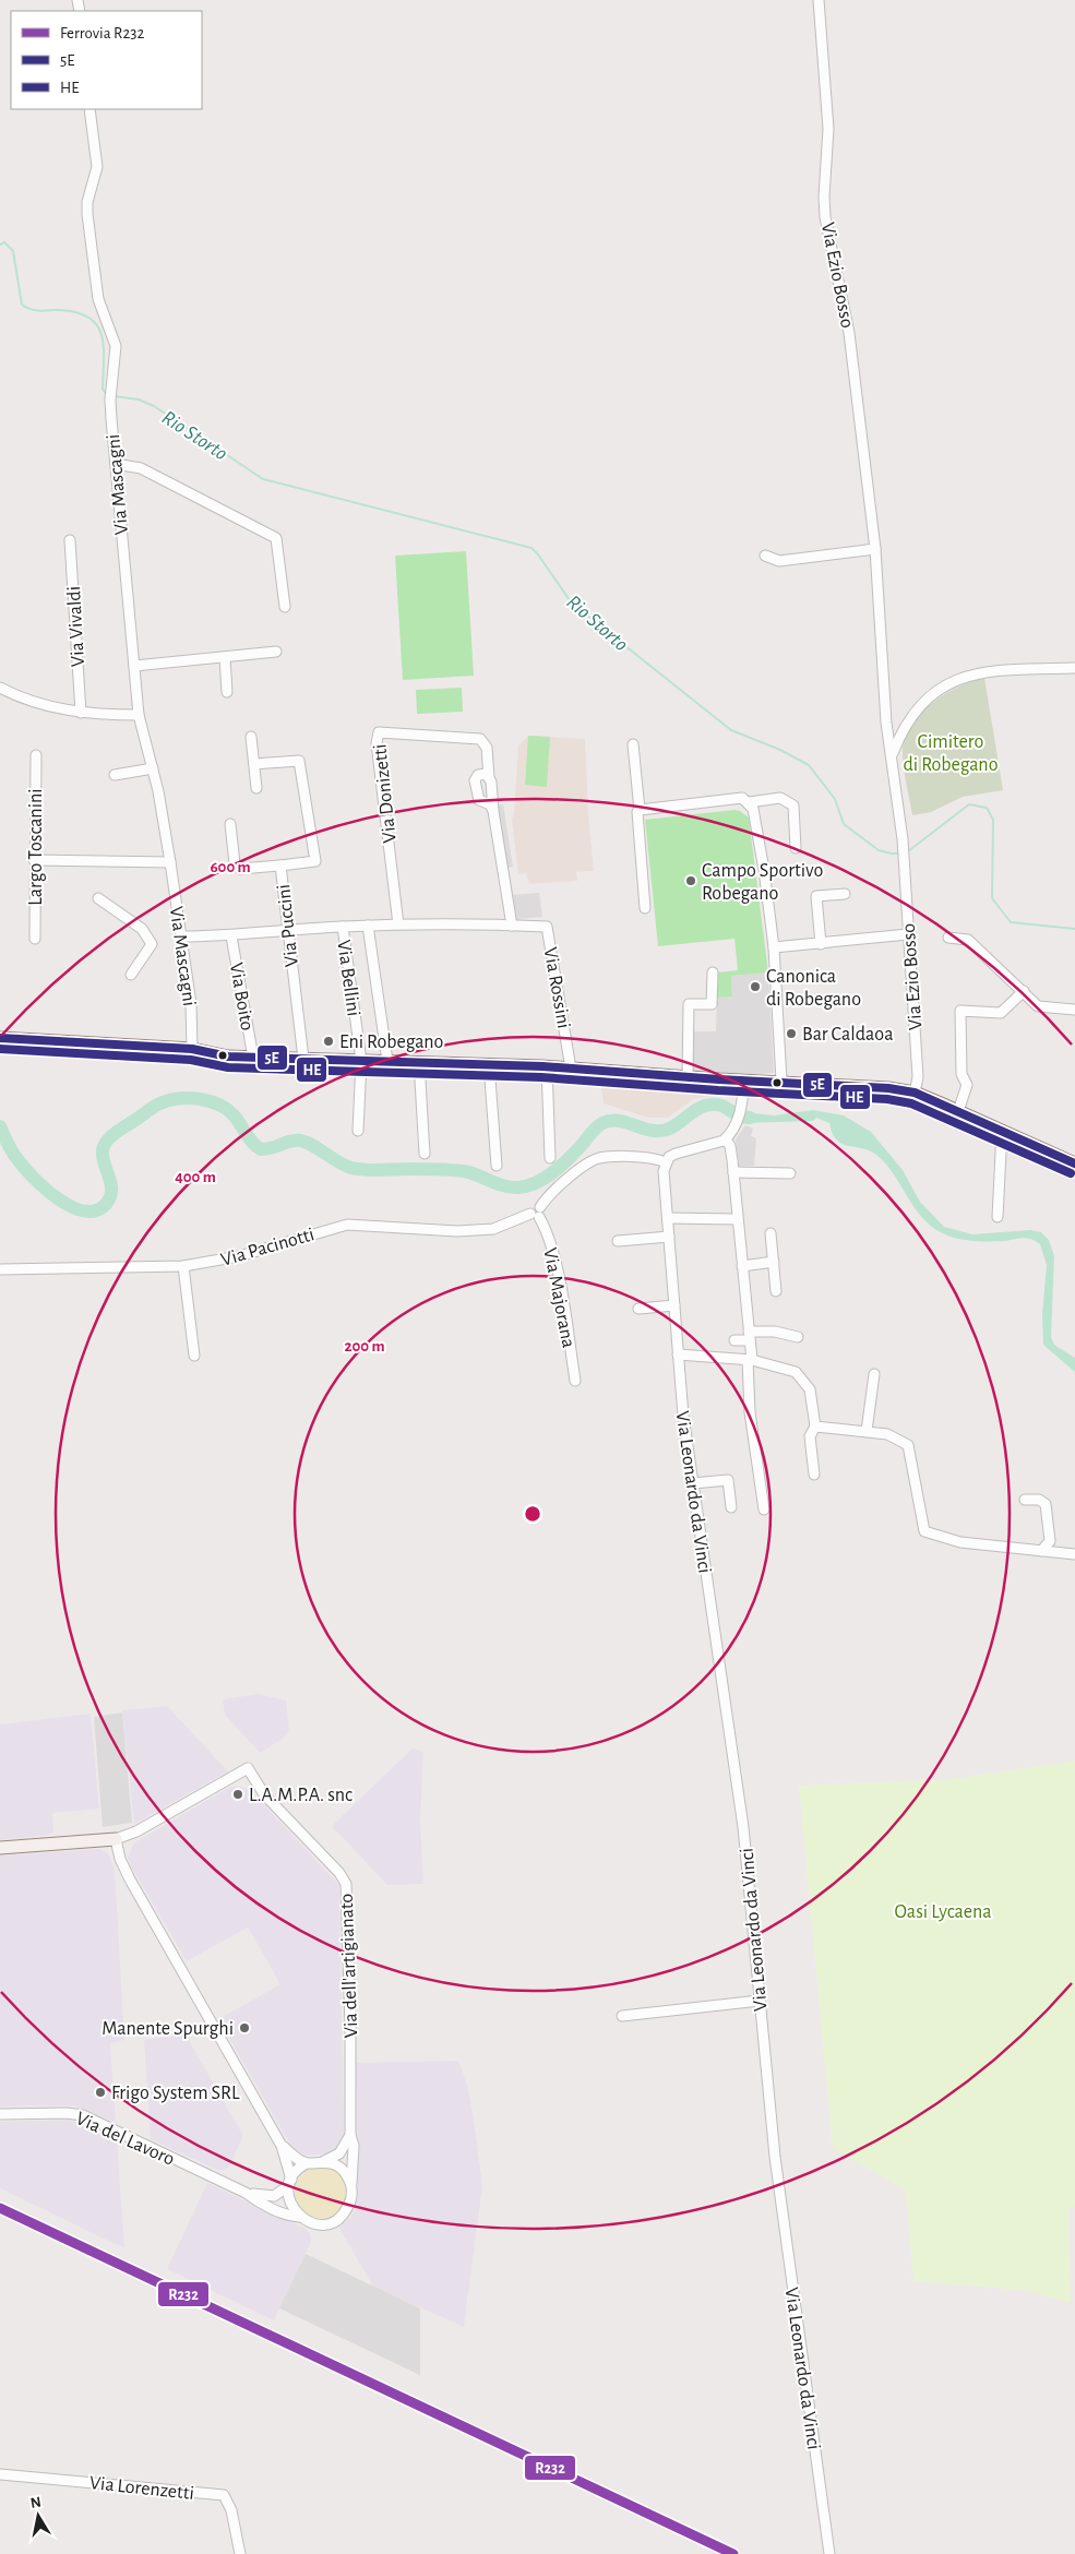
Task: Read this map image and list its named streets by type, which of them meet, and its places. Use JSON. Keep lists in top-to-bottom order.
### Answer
{
  "streets": {
    "street": [
      "Via Ezio Bosso",
      "Via Mascagni",
      "Via Vivaldi",
      "Via Donizetti",
      "Largo Toscanini",
      "Via Puccini",
      "Via Bellini",
      "Via Rossini",
      "Via Boito",
      "Via Pacinotti",
      "Via Majorana",
      "Via Leonardo da Vinci",
      "Via dell'artigianato",
      "Via del Lavoro",
      "Via Lorenzetti"
    ]
  },
  "crossings": [
    ["Via Pacinotti", "Via Majorana"],
    ["Via Pacinotti", "Via Leonardo da Vinci"],
    ["Via dell'artigianato", "Via del Lavoro"]
  ],
  "water": ["Rio Storto"],
  "parks": ["Cimitero di Robegano", "Oasi Lycaena"],
  "places": [
    "Campo Sportivo Robegano",
    "Canonica di Robegano",
    "Bar Caldaoa",
    "Eni Robegano",
    "L.A.M.P.A. snc",
    "Manente Spurghi",
    "Frigo System SRL"
  ],
  "lines": ["transit line 5E", "transit line HE", "rail line R232"],
  "legend": ["Ferrovia R232", "5E", "HE"],
  "north": "top",
  "rings": ["600 m", "400 m", "200 m"]
}
